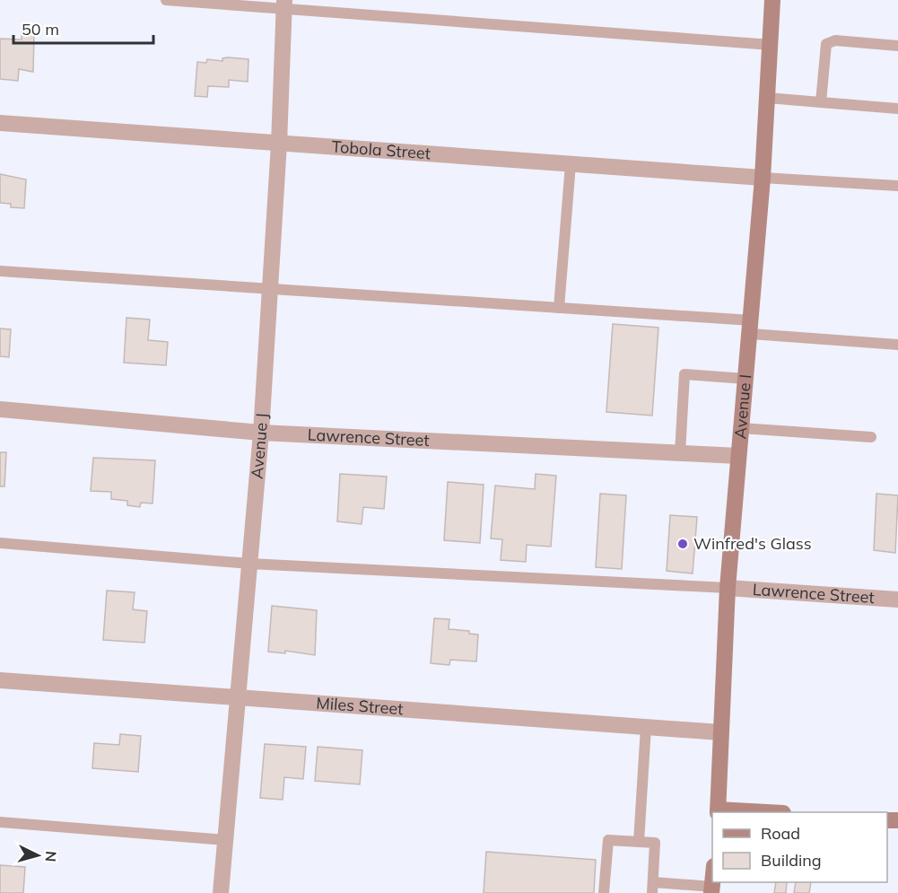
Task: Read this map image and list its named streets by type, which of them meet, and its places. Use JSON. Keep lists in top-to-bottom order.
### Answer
{
  "streets": {
    "main road": ["Avenue I"],
    "street": [
      "Tobola Street",
      "Lawrence Street",
      "Avenue J",
      "Miles Street"
    ]
  },
  "crossings": [
    ["Tobola Street", "Avenue I"],
    ["Tobola Street", "Avenue J"],
    ["Avenue I", "Lawrence Street"],
    ["Avenue I", "Miles Street"],
    ["Lawrence Street", "Avenue J"],
    ["Avenue J", "Miles Street"]
  ],
  "places": ["Winfred's Glass"],
  "legend": ["Road", "Building"],
  "scale_bar": "50 m",
  "north": "right"
}
